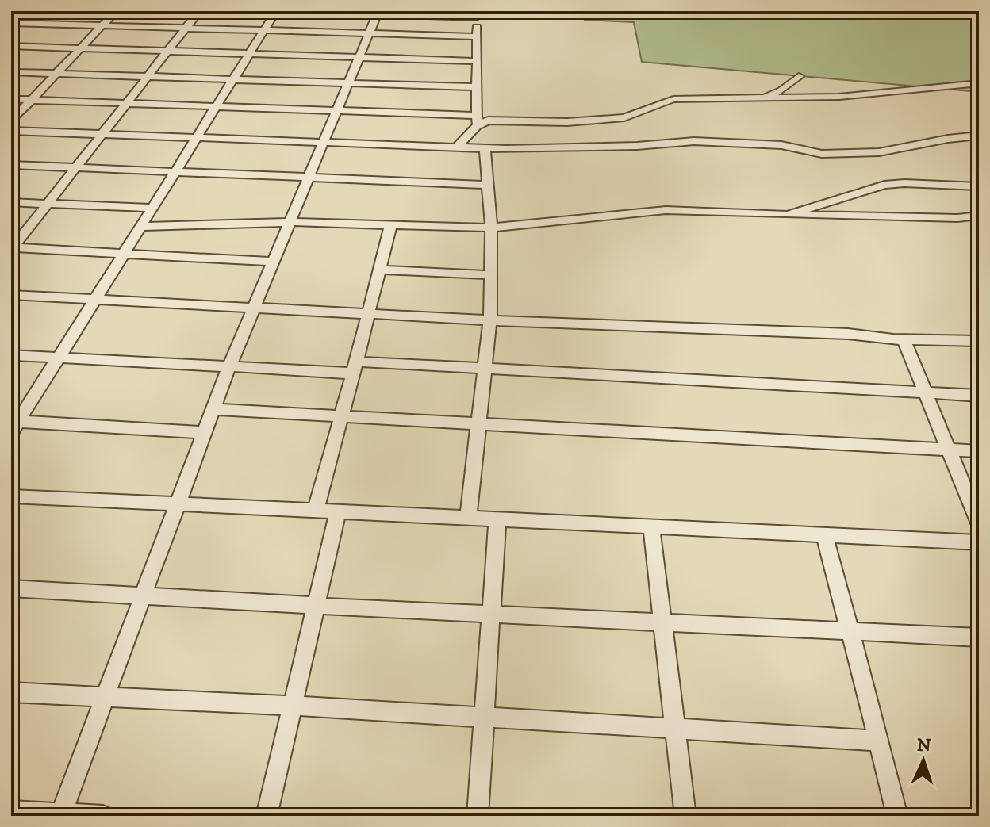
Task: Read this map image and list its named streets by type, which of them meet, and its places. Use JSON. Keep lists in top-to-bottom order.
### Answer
{
  "north": "top"
}
